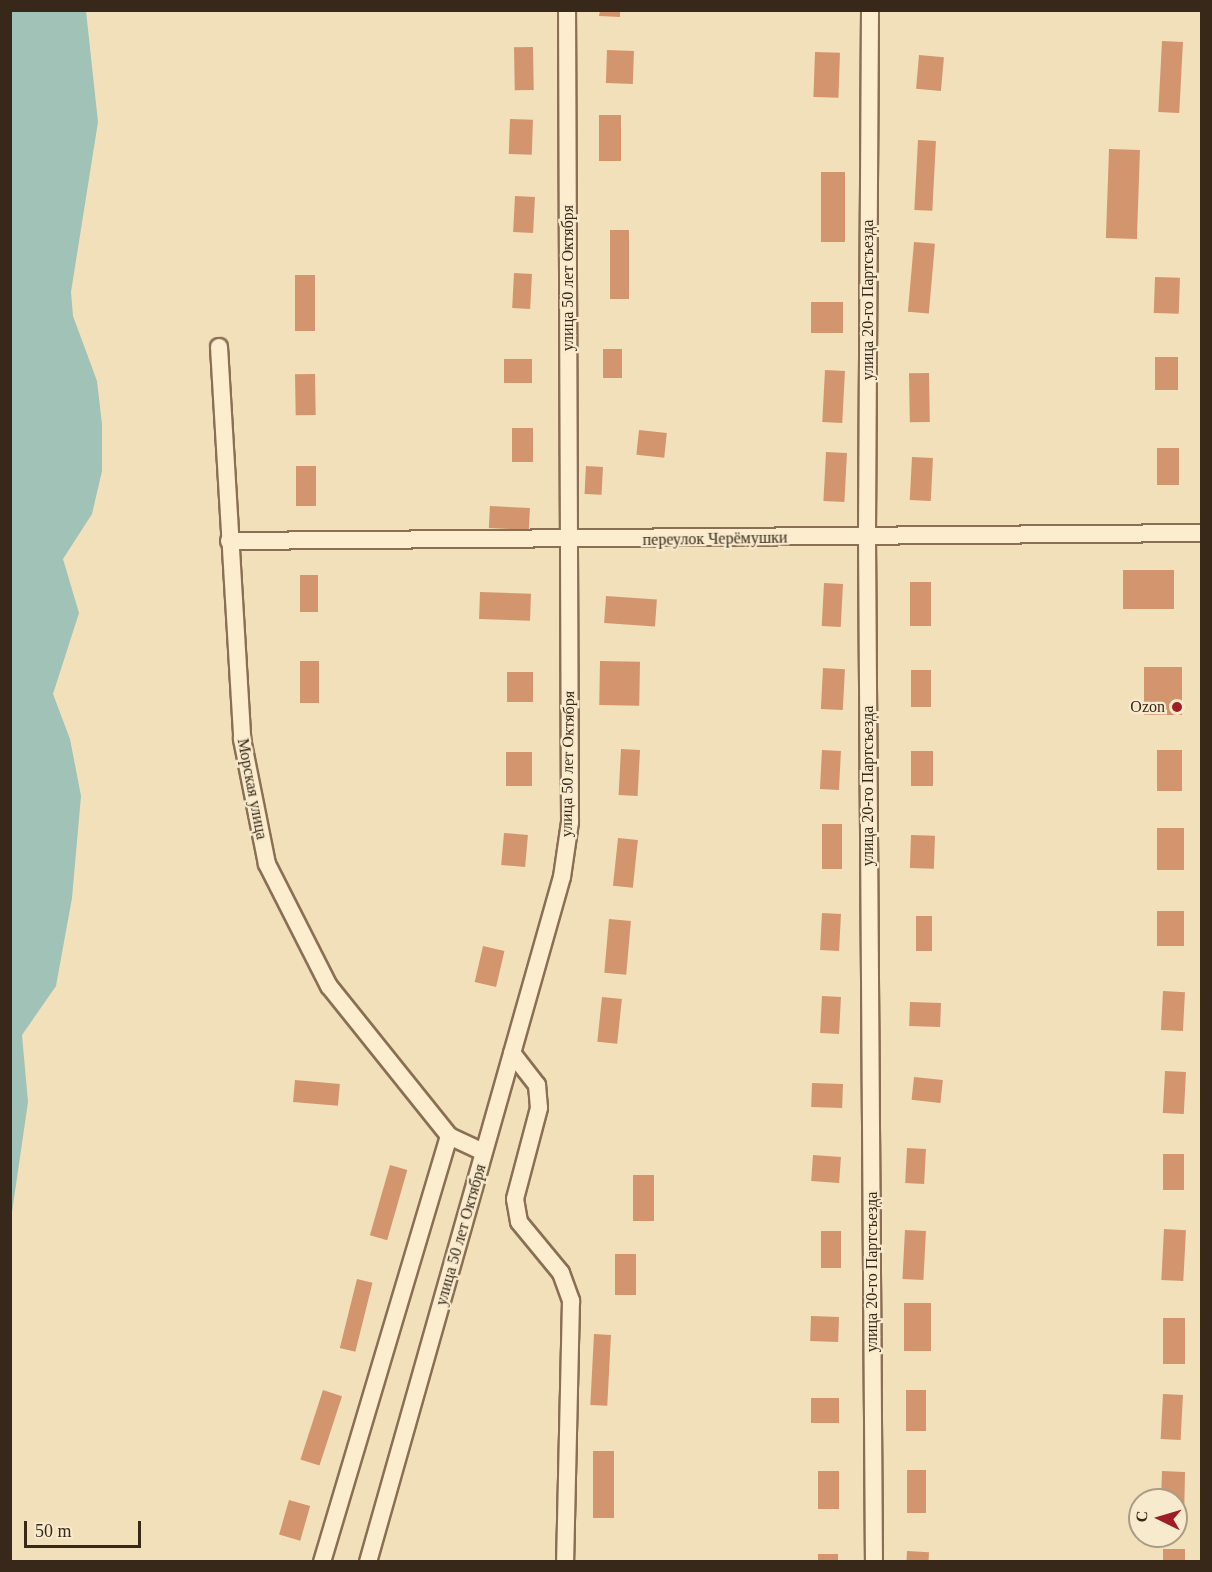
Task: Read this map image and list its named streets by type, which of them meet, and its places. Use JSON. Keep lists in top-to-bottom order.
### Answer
{
  "streets": {
    "street": [
      "улица 50 лет Октября",
      "улица 20-го Партсъезда",
      "переулок Черёмушки",
      "Морская улица"
    ]
  },
  "crossings": [
    ["улица 50 лет Октября", "переулок Черёмушки"],
    ["улица 50 лет Октября", "Морская улица"],
    ["улица 20-го Партсъезда", "переулок Черёмушки"],
    ["переулок Черёмушки", "Морская улица"]
  ],
  "places": ["Ozon"],
  "scale_bar": "50 m",
  "north": "left"
}
